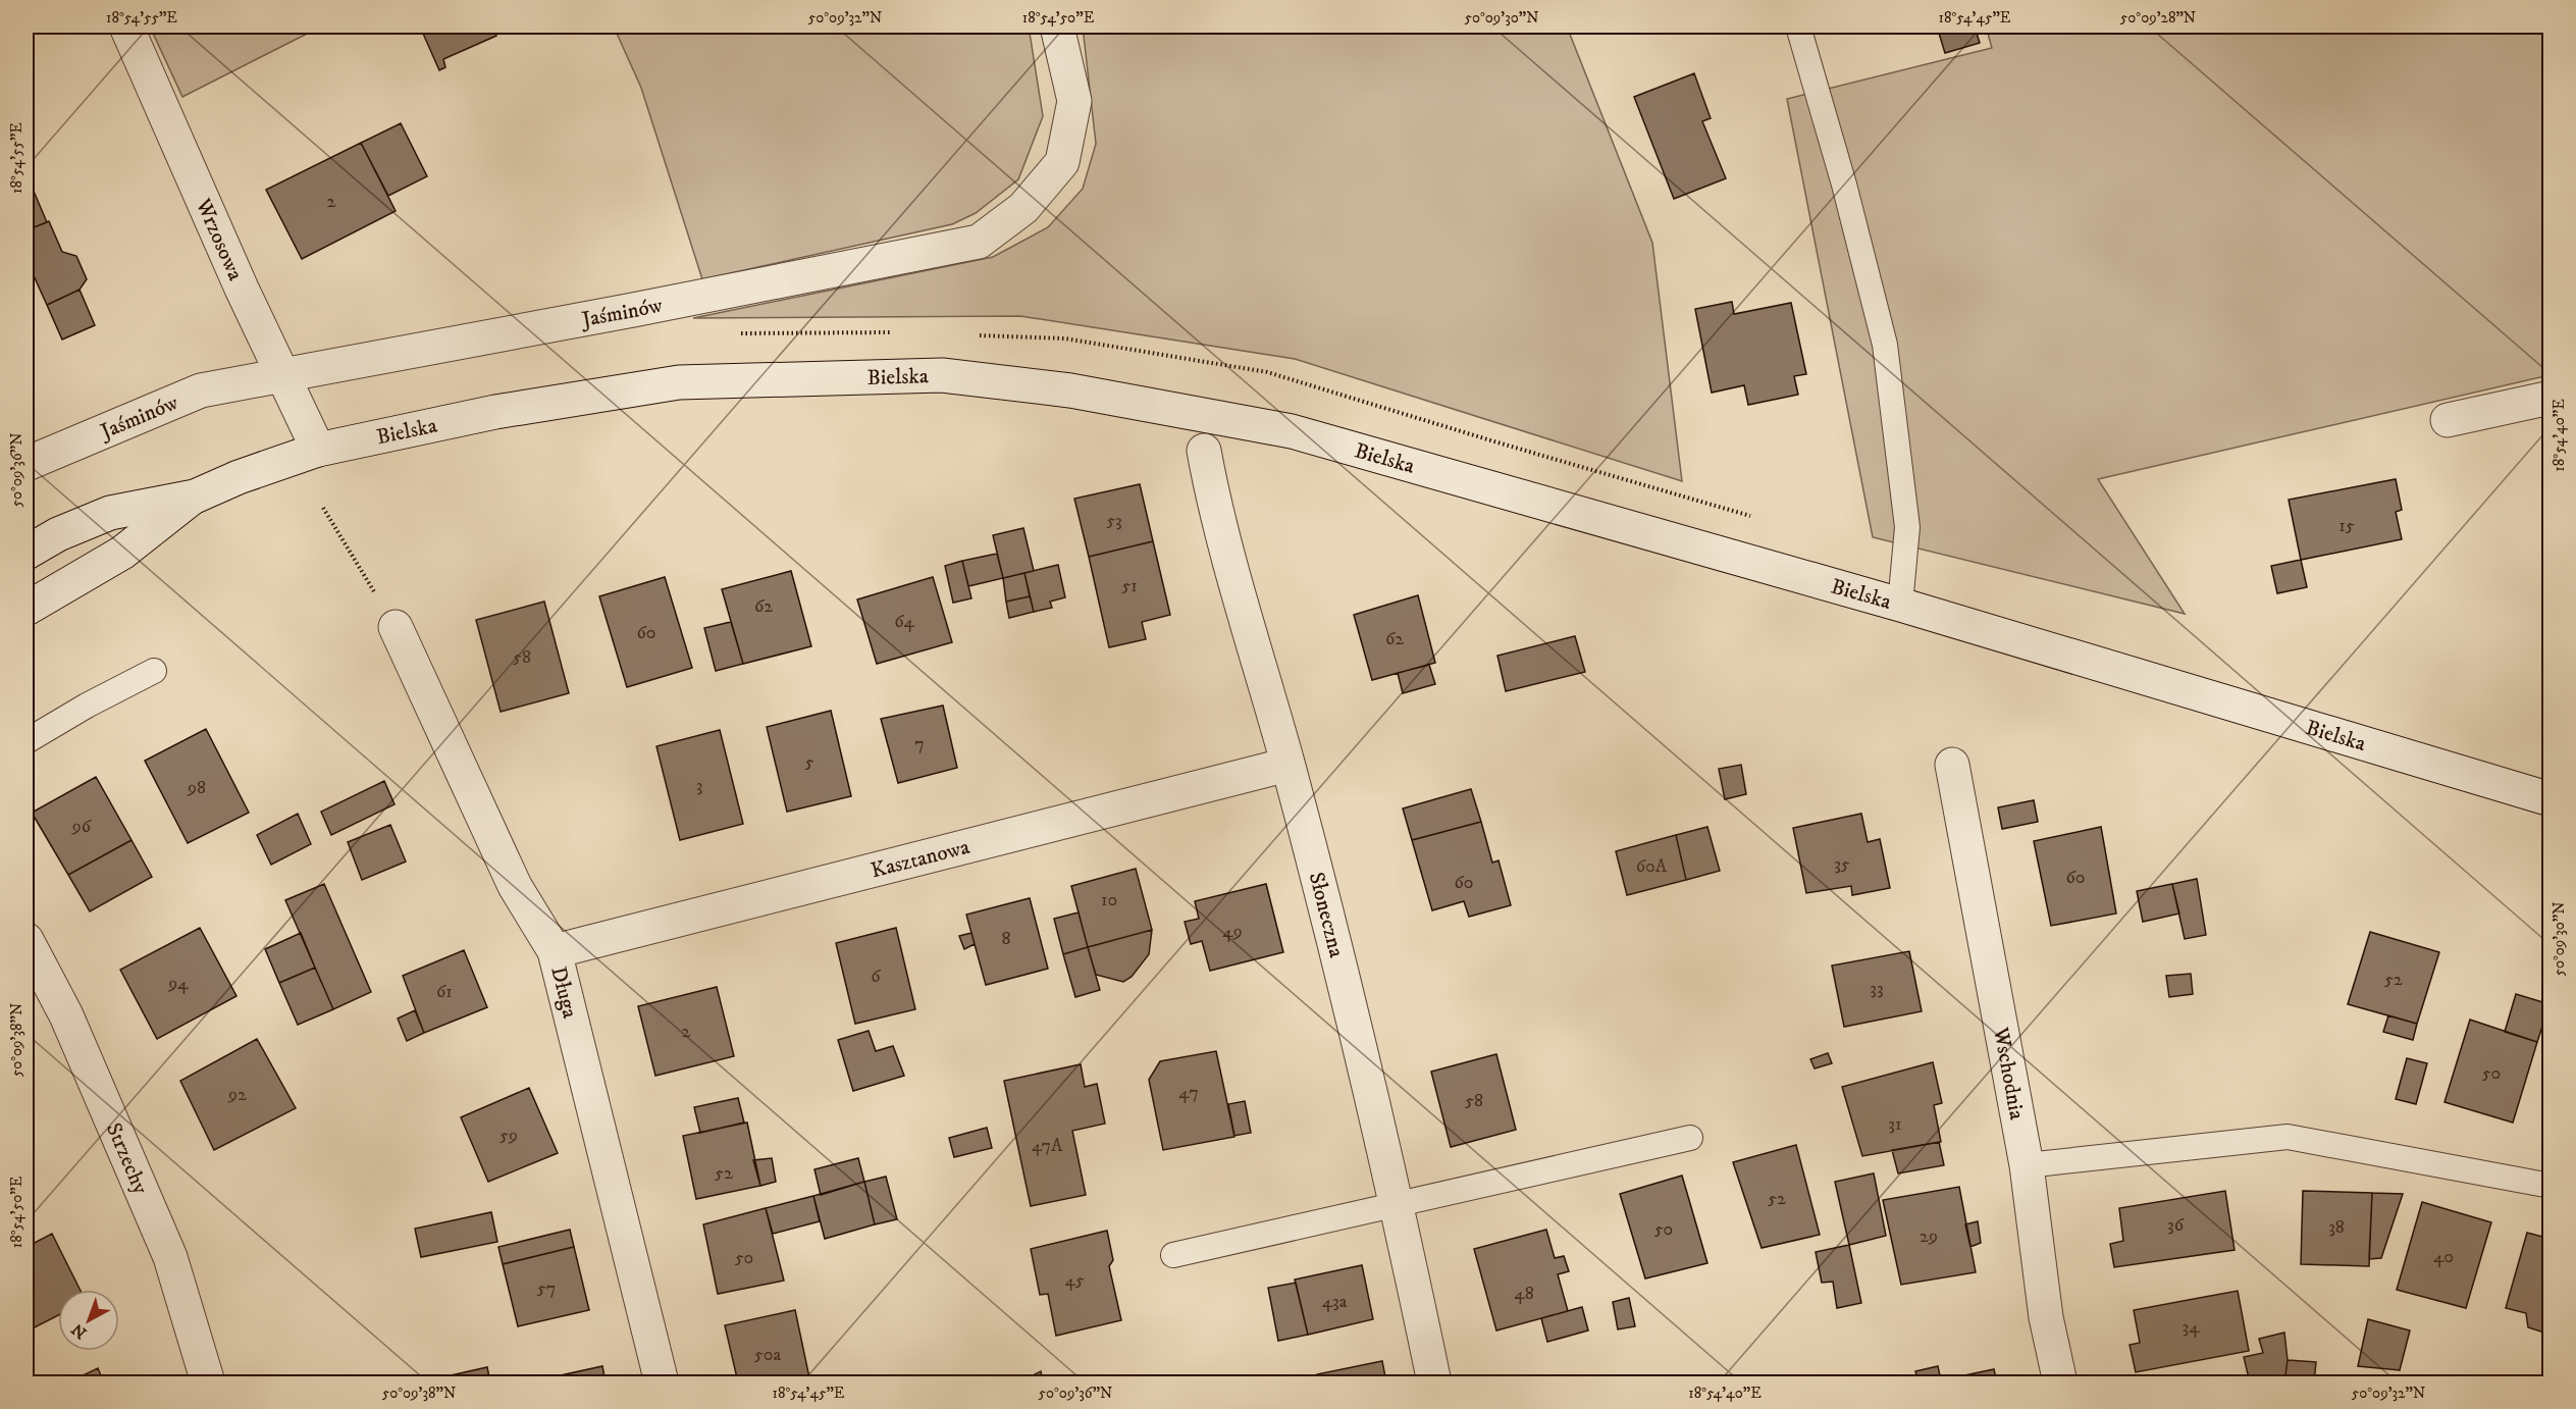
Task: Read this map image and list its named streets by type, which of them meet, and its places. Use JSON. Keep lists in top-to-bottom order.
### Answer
{
  "streets": {
    "street": [
      "Wrzosowa",
      "Jaśminów",
      "Bielska",
      "Kasztanowa",
      "Słoneczna",
      "Długa",
      "Wschodnia",
      "Strzechy"
    ]
  },
  "crossings": [
    ["Wrzosowa", "Jaśminów"],
    ["Wrzosowa", "Bielska"],
    ["Kasztanowa", "Słoneczna"],
    ["Kasztanowa", "Długa"]
  ],
  "house_numbers": [
    "2",
    "53",
    "15",
    "51",
    "62",
    "64",
    "60",
    "62",
    "58",
    "7",
    "5",
    "3",
    "98",
    "96",
    "35",
    "60A",
    "60",
    "60",
    "10",
    "49",
    "8",
    "6",
    "52",
    "94",
    "33",
    "61",
    "2",
    "50",
    "47",
    "92",
    "58",
    "31",
    "59",
    "47A",
    "52",
    "52",
    "36",
    "38",
    "50",
    "29",
    "40",
    "50",
    "45",
    "57",
    "48",
    "43a",
    "34",
    "50a"
  ],
  "north": "bottom left",
  "coordinates": [
    "18°54'55\"E",
    "50°09'32\"N",
    "18°54'50\"E",
    "50°09'30\"N",
    "18°54'45\"E",
    "50°09'28\"N",
    "18°54'40\"E",
    "50°09'36\"N",
    "50°09'38\"N"
  ]
}
